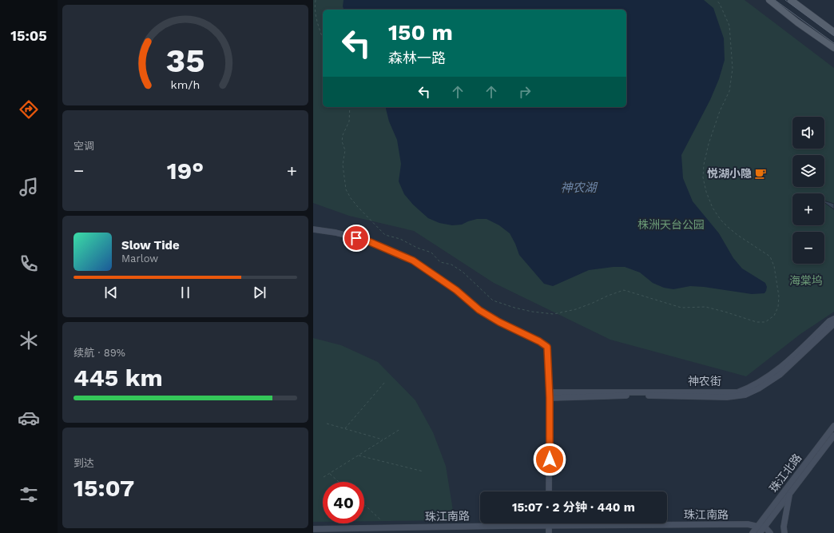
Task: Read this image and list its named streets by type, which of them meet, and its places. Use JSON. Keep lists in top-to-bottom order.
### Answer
{
  "streets": {
    "street": ["神农街", "珠江北路", "珠江南路"]
  },
  "crossings": [
    ["珠江北路", "珠江南路"]
  ],
  "water": ["神农湖"],
  "parks": ["株洲天台公园", "海棠坞"],
  "places": {
    "cafe": ["悦湖小隐"]
  },
  "page": {
    "tabs": "15:05",
    "turn": ["150 m", "森林一路"],
    "tile": [
      "空调",
      ["续航 · 89%", "445 km"],
      ["到达", "15:07"]
    ],
    "map_buttons": ["+", "−"],
    "heat": ["−", "19°", "+"],
    "song": ["Slow Tide", "Marlow"],
    "limit": "40",
    "trip": "15:07 · 2 分钟 · 440 m",
    "gauge": ["35", "km/h"]
  }
}
